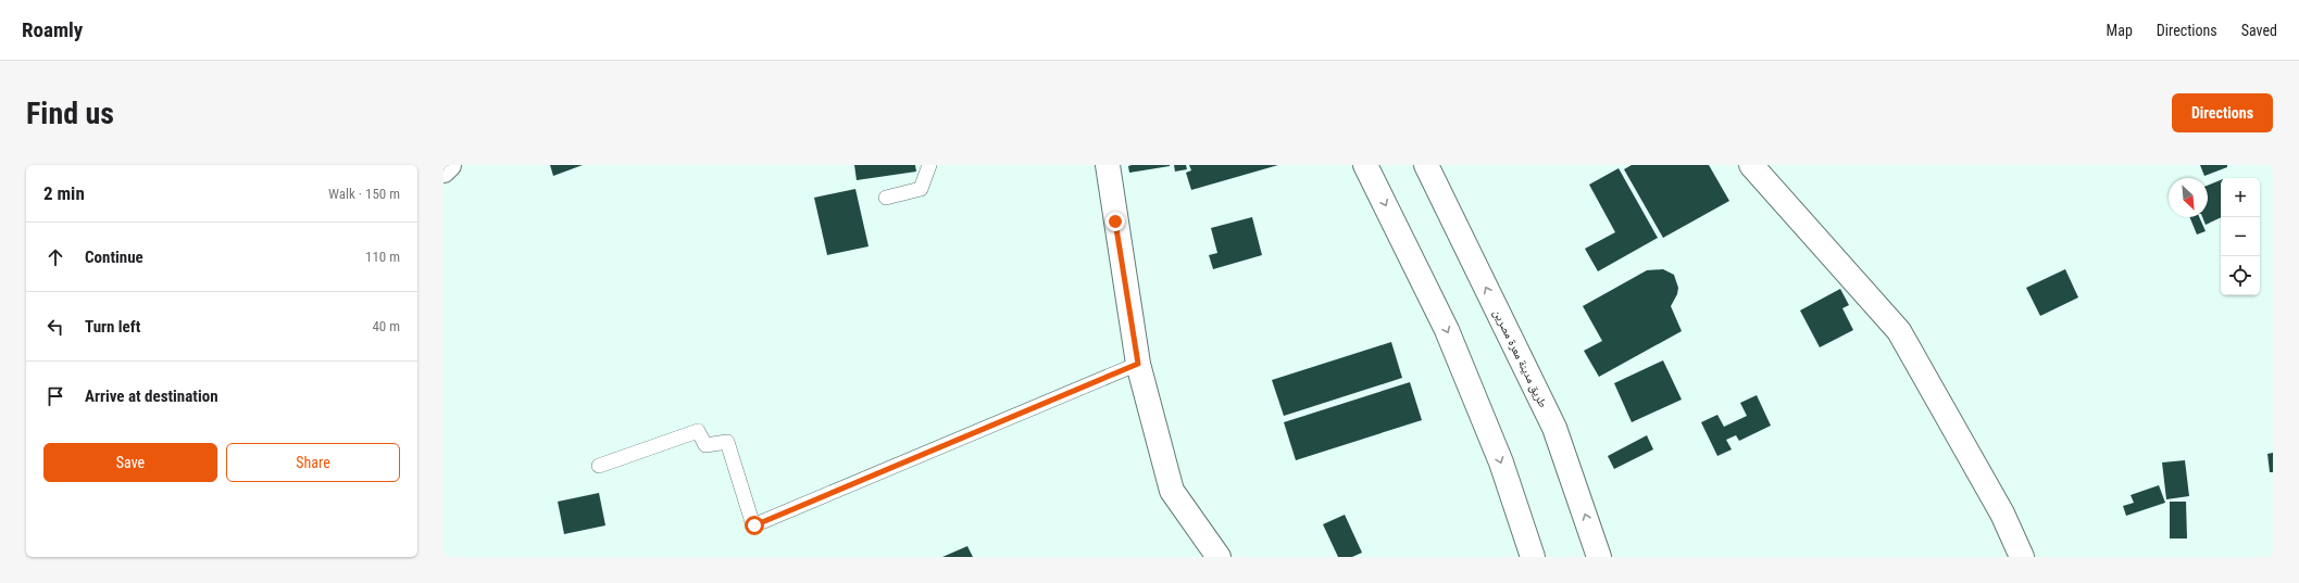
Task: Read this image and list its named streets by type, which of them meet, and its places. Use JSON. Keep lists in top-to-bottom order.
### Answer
{
  "streets": {
    "street": ["طريق مدينة معرة مصرين"]
  },
  "north": "bottom right",
  "page": {
    "header": "Roamly",
    "nav": ["Map", "Directions", "Saved"],
    "buttons": [
      "Directions",
      ["Save", "Share"]
    ],
    "title": "Find us",
    "heading": ["2 min", "Walk · 150 m"],
    "map_buttons": ["+", "−"],
    "list": [
      ["Continue", "110 m"],
      ["Turn left", "40 m"],
      "Arrive at destination"
    ]
  }
}
